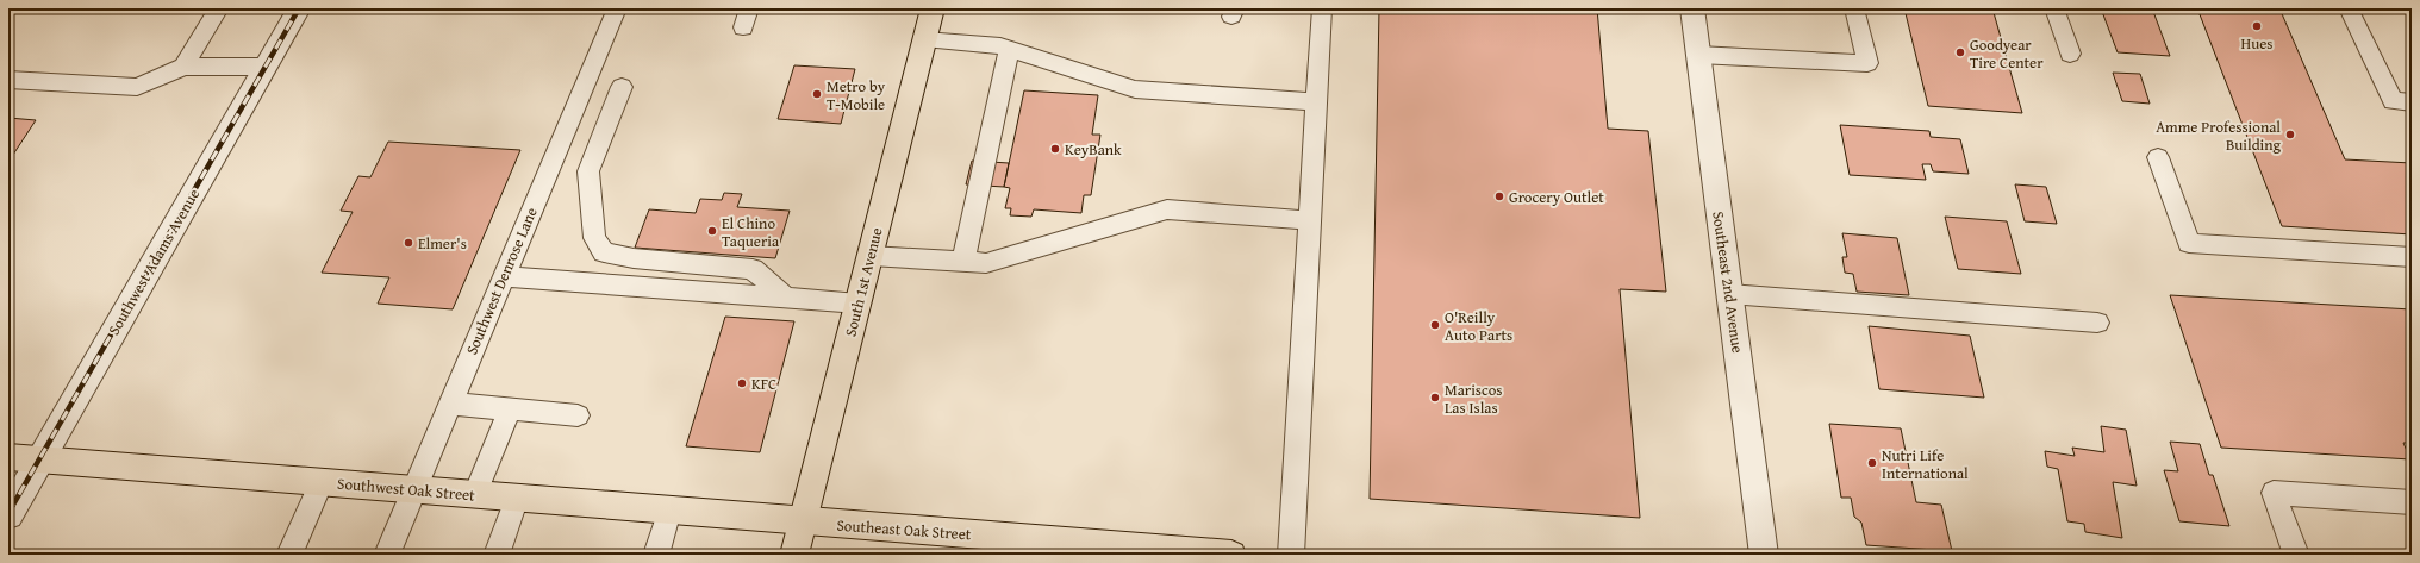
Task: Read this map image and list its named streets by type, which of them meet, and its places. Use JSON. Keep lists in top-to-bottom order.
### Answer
{
  "streets": {
    "main road": ["South 1st Avenue", "Southwest Oak Street", "Southeast Oak Street"],
    "street": ["Southwest Adams Avenue", "Southeast 2nd Avenue"],
    "lane": ["Southwest Denrose Lane"]
  },
  "crossings": [
    ["Southwest Adams Avenue", "Southwest Oak Street"],
    ["Southwest Denrose Lane", "Southwest Oak Street"],
    ["South 1st Avenue", "Southwest Oak Street"],
    ["South 1st Avenue", "Southeast Oak Street"],
    ["Southwest Oak Street", "Southeast Oak Street"]
  ],
  "places": [
    "Hues",
    "Goodyear Tire Center",
    "Metro by T-Mobile",
    "Amme Professional Building",
    "KeyBank",
    "Grocery Outlet",
    "El Chino Taqueria",
    "Elmer's",
    "O'Reilly Auto Parts",
    "KFC",
    "Mariscos Las Islas",
    "Nutri Life International"
  ]
}
